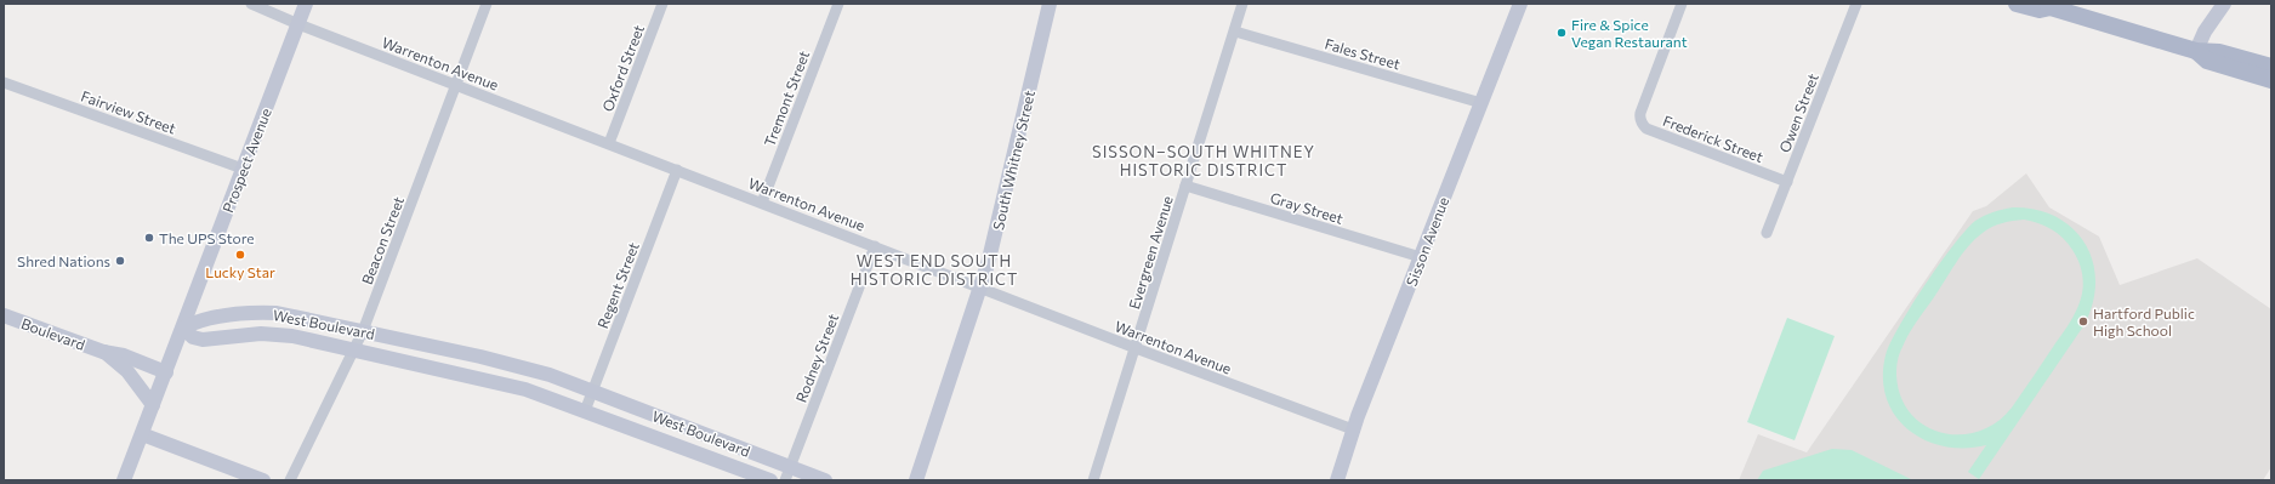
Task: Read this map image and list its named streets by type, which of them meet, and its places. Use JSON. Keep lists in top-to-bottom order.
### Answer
{
  "streets": {
    "main road": [
      "Prospect Avenue",
      "South Whitney Street",
      "Sisson Avenue",
      "West Boulevard",
      "Boulevard"
    ],
    "street": [
      "Fales Street",
      "Warrenton Avenue",
      "Oxford Street",
      "Tremont Street",
      "Fairview Street",
      "Owen Street",
      "Frederick Street",
      "Gray Street",
      "Beacon Street",
      "Evergreen Avenue",
      "Regent Street",
      "Rodney Street"
    ]
  },
  "crossings": [
    ["Fales Street", "Sisson Avenue"],
    ["Fales Street", "Evergreen Avenue"],
    ["Warrenton Avenue", "Oxford Street"],
    ["Warrenton Avenue", "Tremont Street"],
    ["Warrenton Avenue", "Prospect Avenue"],
    ["Warrenton Avenue", "South Whitney Street"],
    ["Warrenton Avenue", "Beacon Street"],
    ["Warrenton Avenue", "Sisson Avenue"],
    ["Warrenton Avenue", "Evergreen Avenue"],
    ["Warrenton Avenue", "Regent Street"],
    ["Warrenton Avenue", "Rodney Street"],
    ["Fairview Street", "Prospect Avenue"],
    ["Owen Street", "Frederick Street"],
    ["Prospect Avenue", "West Boulevard"],
    ["Prospect Avenue", "Boulevard"],
    ["Gray Street", "Sisson Avenue"],
    ["Gray Street", "Evergreen Avenue"],
    ["Beacon Street", "West Boulevard"],
    ["Regent Street", "West Boulevard"],
    ["West Boulevard", "Rodney Street"]
  ],
  "districts": ["SISSON–SOUTH WHITNEY HISTORIC DISTRICT", "WEST END SOUTH HISTORIC DISTRICT"],
  "places": [
    "Fire & Spice Vegan Restaurant",
    "The UPS Store",
    "Lucky Star",
    "Shred Nations",
    "Hartford Public High School"
  ]
}
